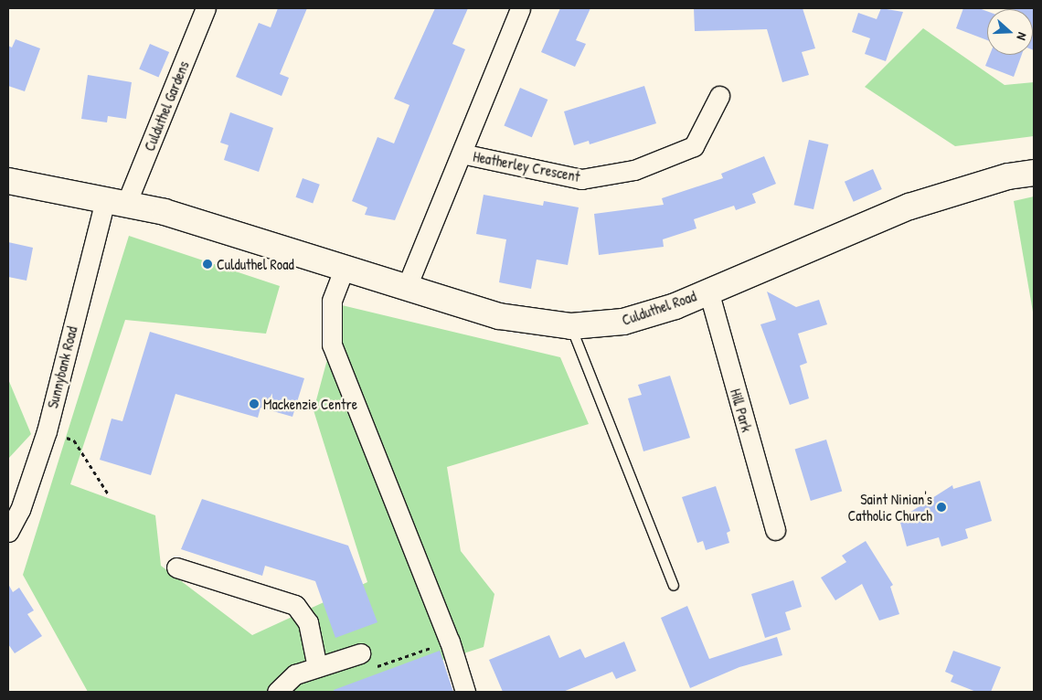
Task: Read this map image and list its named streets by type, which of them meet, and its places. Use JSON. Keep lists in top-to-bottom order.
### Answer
{
  "streets": {
    "main road": ["Culduthel Road"],
    "street": [
      "Culduthel Gardens",
      "Heatherley Crescent",
      "Sunnybank Road",
      "Hill Park"
    ]
  },
  "crossings": [
    ["Culduthel Gardens", "Culduthel Road"],
    ["Culduthel Gardens", "Sunnybank Road"],
    ["Heatherley Crescent", "Culduthel Road"],
    ["Culduthel Road", "Sunnybank Road"],
    ["Culduthel Road", "Hill Park"]
  ],
  "places": ["Culduthel Road", "Mackenzie Centre", "Saint Ninian's Catholic Church"],
  "north": "right"
}
